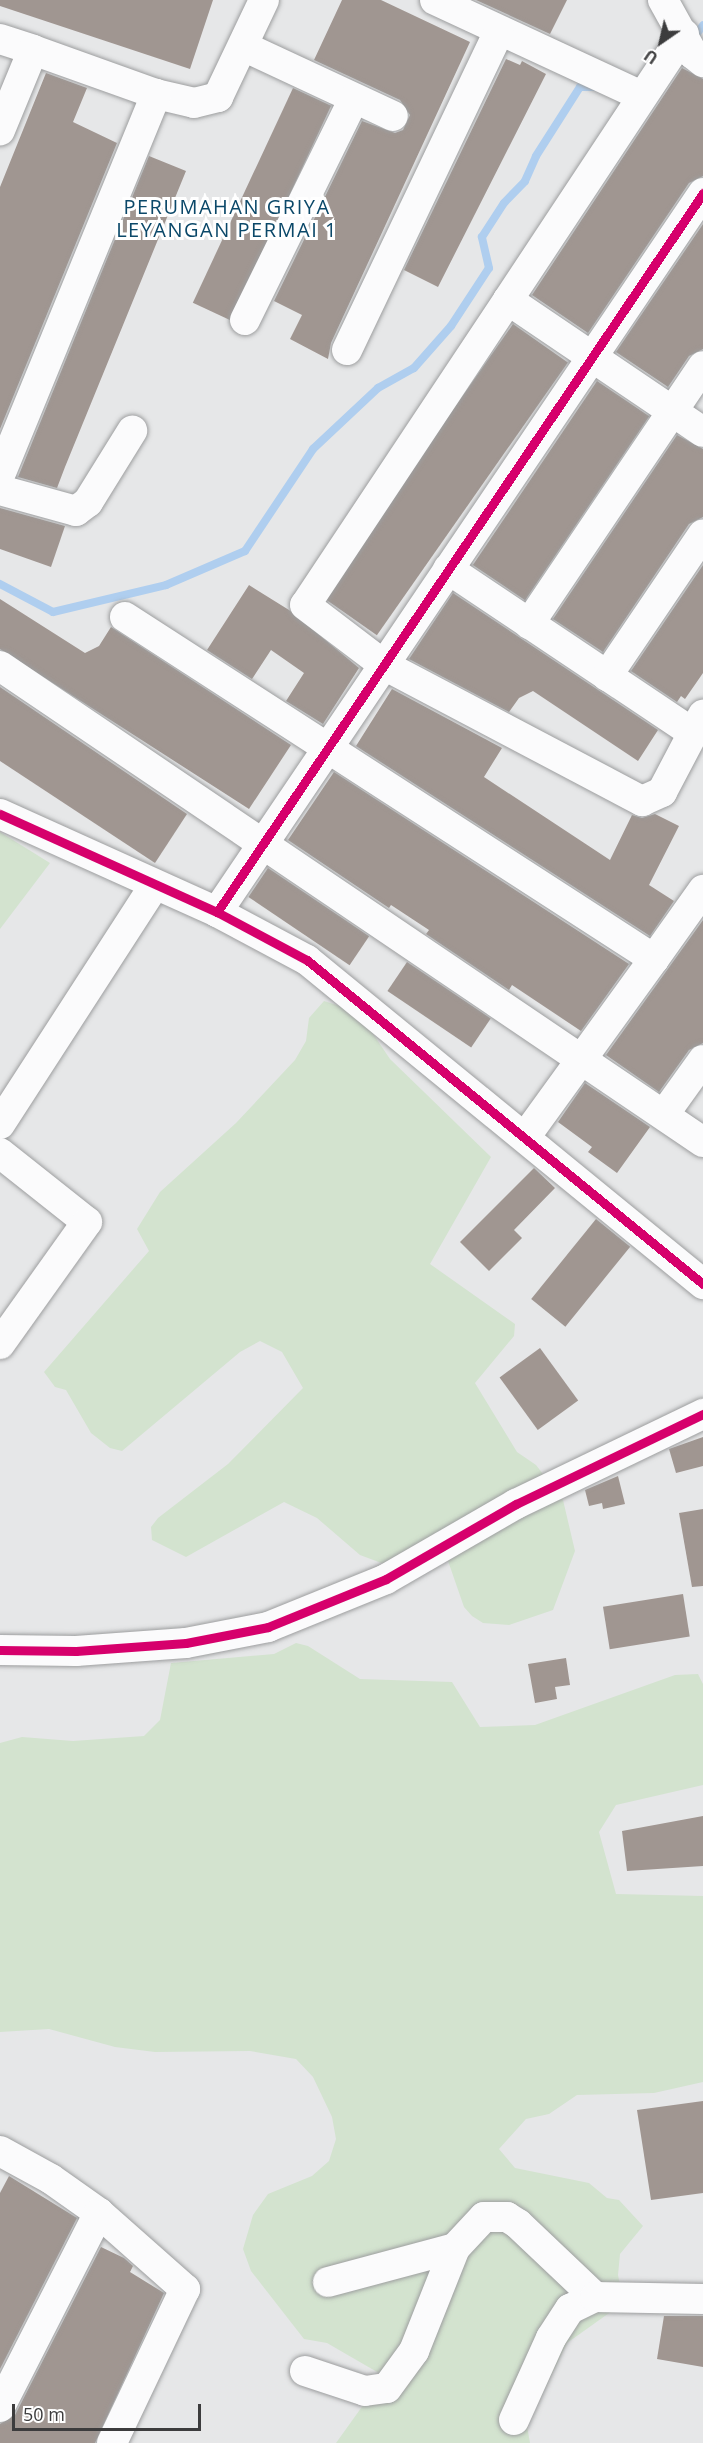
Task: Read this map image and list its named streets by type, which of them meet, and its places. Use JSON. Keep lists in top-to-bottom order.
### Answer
{
  "districts": ["PERUMAHAN GRIYA LEYANGAN PERMAI 1"],
  "scale_bar": "50 m",
  "north": "bottom left"
}
